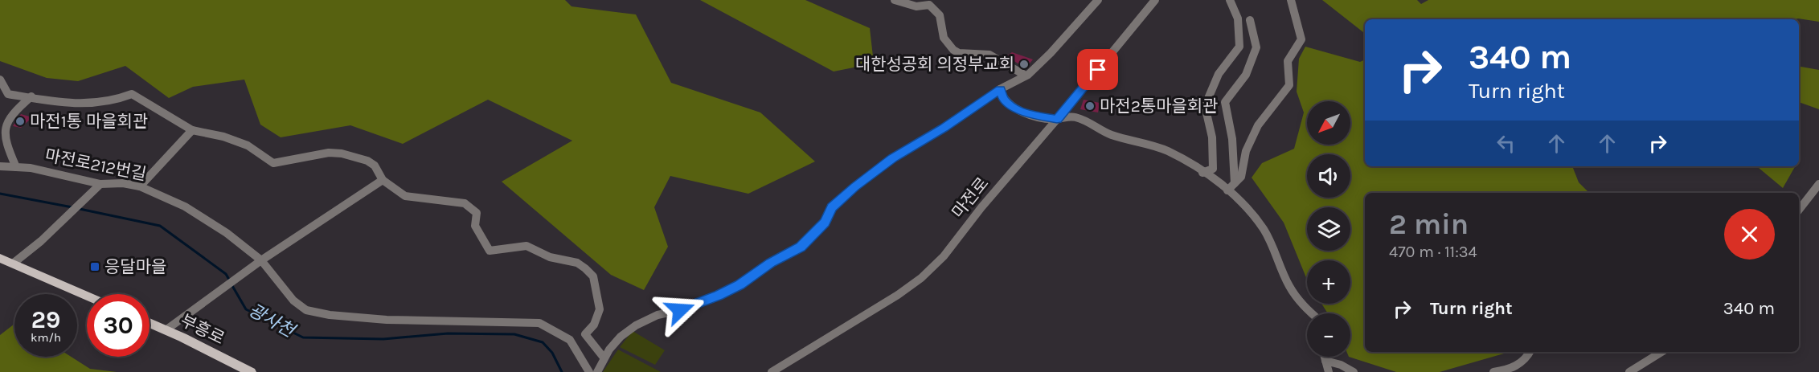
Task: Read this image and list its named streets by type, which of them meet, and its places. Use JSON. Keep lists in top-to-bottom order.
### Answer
{
  "streets": {
    "main road": ["부흥로"],
    "street": ["마전로212번길", "마전로"]
  },
  "water": ["광사천"],
  "places": {
    "other": ["대한성공회 의정부교회", "마전2통마을회관", "마전1통 마을회관"],
    "transit": ["응달마을"]
  },
  "north": "bottom left",
  "page": {
    "turn": ["340 m", "Turn right"],
    "map_buttons": ["+", "−"],
    "heading": ["2 min", "470 m · 11:34"],
    "list": [
      {
        "name": "Turn right",
        "value": "340 m"
      }
    ],
    "speed": "29 km/h",
    "limit": "30"
  }
}
